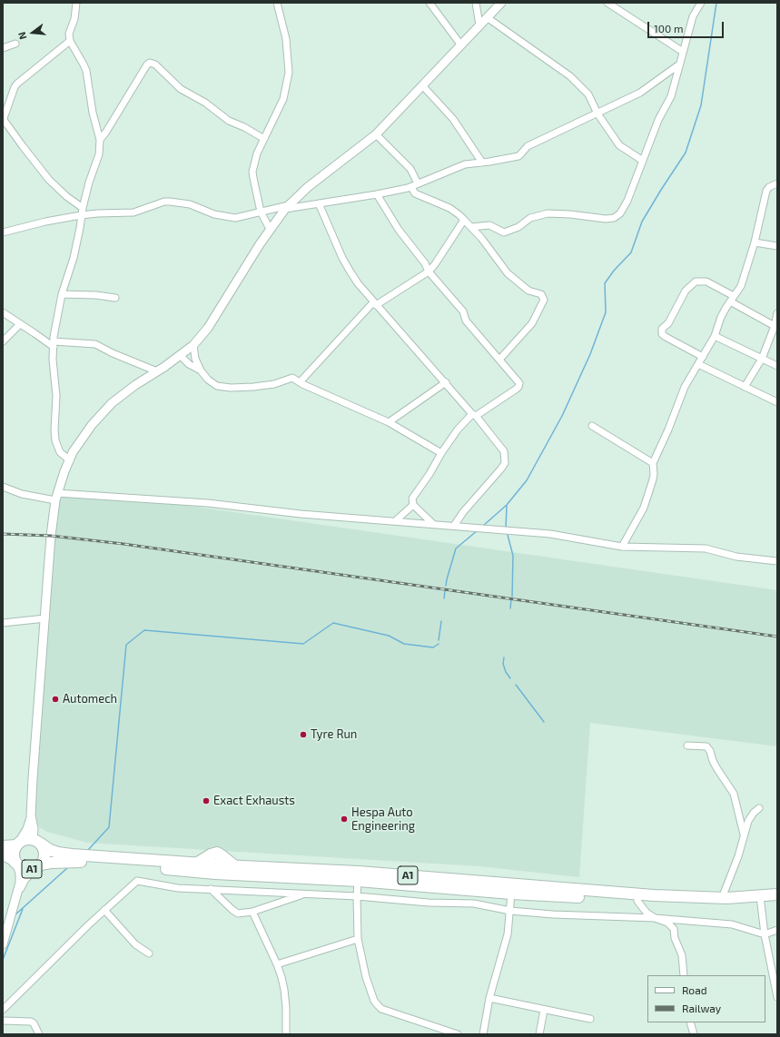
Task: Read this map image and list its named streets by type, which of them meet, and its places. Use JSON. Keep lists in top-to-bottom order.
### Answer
{
  "streets": {
    "highway": ["A1"]
  },
  "places": [
    "Automech",
    "Tyre Run",
    "Exact Exhausts",
    "Hespa Auto Engineering"
  ],
  "legend": ["Road", "Railway"],
  "scale_bar": "100 m",
  "north": "left"
}
